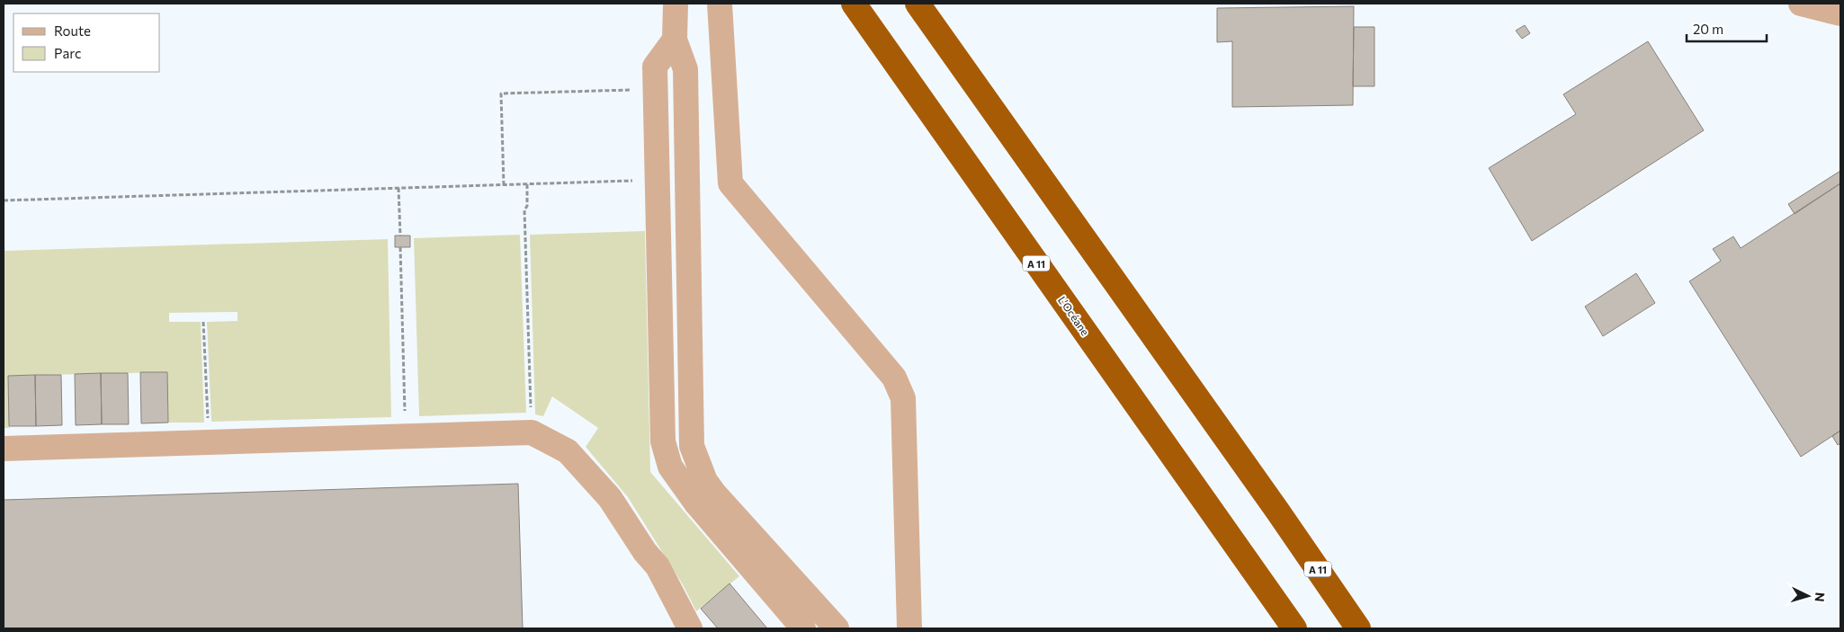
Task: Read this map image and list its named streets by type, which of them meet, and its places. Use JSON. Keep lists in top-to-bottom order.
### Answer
{
  "streets": {
    "highway": ["A 11", "L’Océane"]
  },
  "legend": ["Route", "Parc"],
  "scale_bar": "20 m",
  "north": "right"
}
